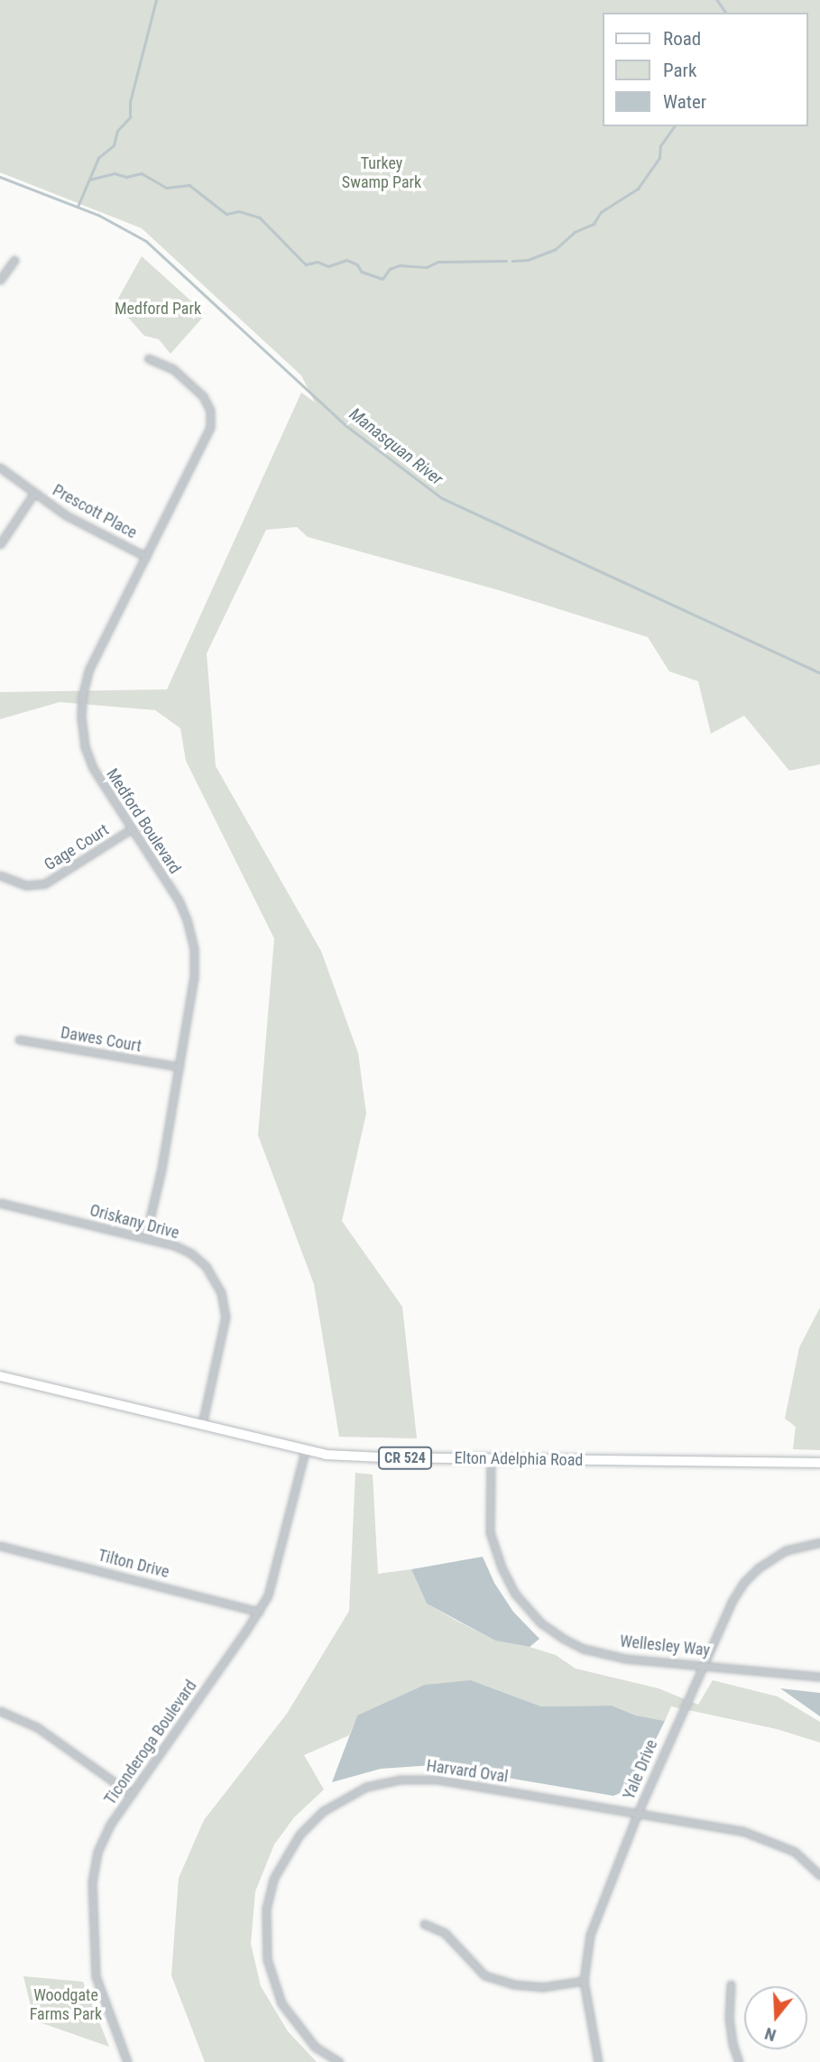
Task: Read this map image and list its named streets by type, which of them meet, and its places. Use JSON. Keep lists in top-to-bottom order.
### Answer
{
  "streets": {
    "main road": ["CR 524", "Elton Adelphia Road"],
    "street": [
      "Prescott Place",
      "Medford Boulevard",
      "Gage Court",
      "Dawes Court",
      "Oriskany Drive",
      "Tilton Drive",
      "Wellesley Way",
      "Ticonderoga Boulevard",
      "Yale Drive",
      "Harvard Oval"
    ]
  },
  "crossings": [
    ["Prescott Place", "Medford Boulevard"],
    ["Medford Boulevard", "Gage Court"],
    ["Medford Boulevard", "Dawes Court"],
    ["Medford Boulevard", "Oriskany Drive"],
    ["Oriskany Drive", "Elton Adelphia Road"],
    ["Elton Adelphia Road", "Wellesley Way"],
    ["Elton Adelphia Road", "Ticonderoga Boulevard"],
    ["Tilton Drive", "Ticonderoga Boulevard"],
    ["Wellesley Way", "Yale Drive"],
    ["Yale Drive", "Harvard Oval"]
  ],
  "water": ["Manasquan River"],
  "parks": ["Turkey Swamp Park", "Medford Park", "Woodgate Farms Park"],
  "legend": ["Road", "Park", "Water"],
  "north": "bottom"
}
